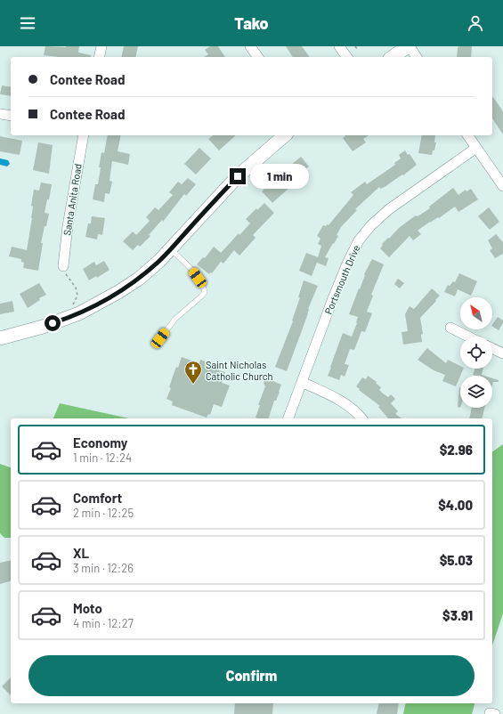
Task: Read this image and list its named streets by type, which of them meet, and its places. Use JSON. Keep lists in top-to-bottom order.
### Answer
{
  "streets": {
    "street": ["Santa Anita Road", "Portsmouth Drive"]
  },
  "places": {
    "church": ["Saint Nicholas Catholic Church"]
  },
  "north": "top left",
  "page": {
    "header": "Tako",
    "banner": ["Contee Road", "Contee Road"],
    "bubble": "1 min",
    "list": [
      {
        "name": "Economy",
        "note": "1 min · 12:24",
        "value": "$2.96"
      },
      {
        "name": "Comfort",
        "note": "2 min · 12:25",
        "value": "$4.00"
      },
      {
        "name": "XL",
        "note": "3 min · 12:26",
        "value": "$5.03"
      },
      {
        "name": "Moto",
        "note": "4 min · 12:27",
        "value": "$3.91"
      }
    ],
    "buttons": "Confirm"
  }
}
